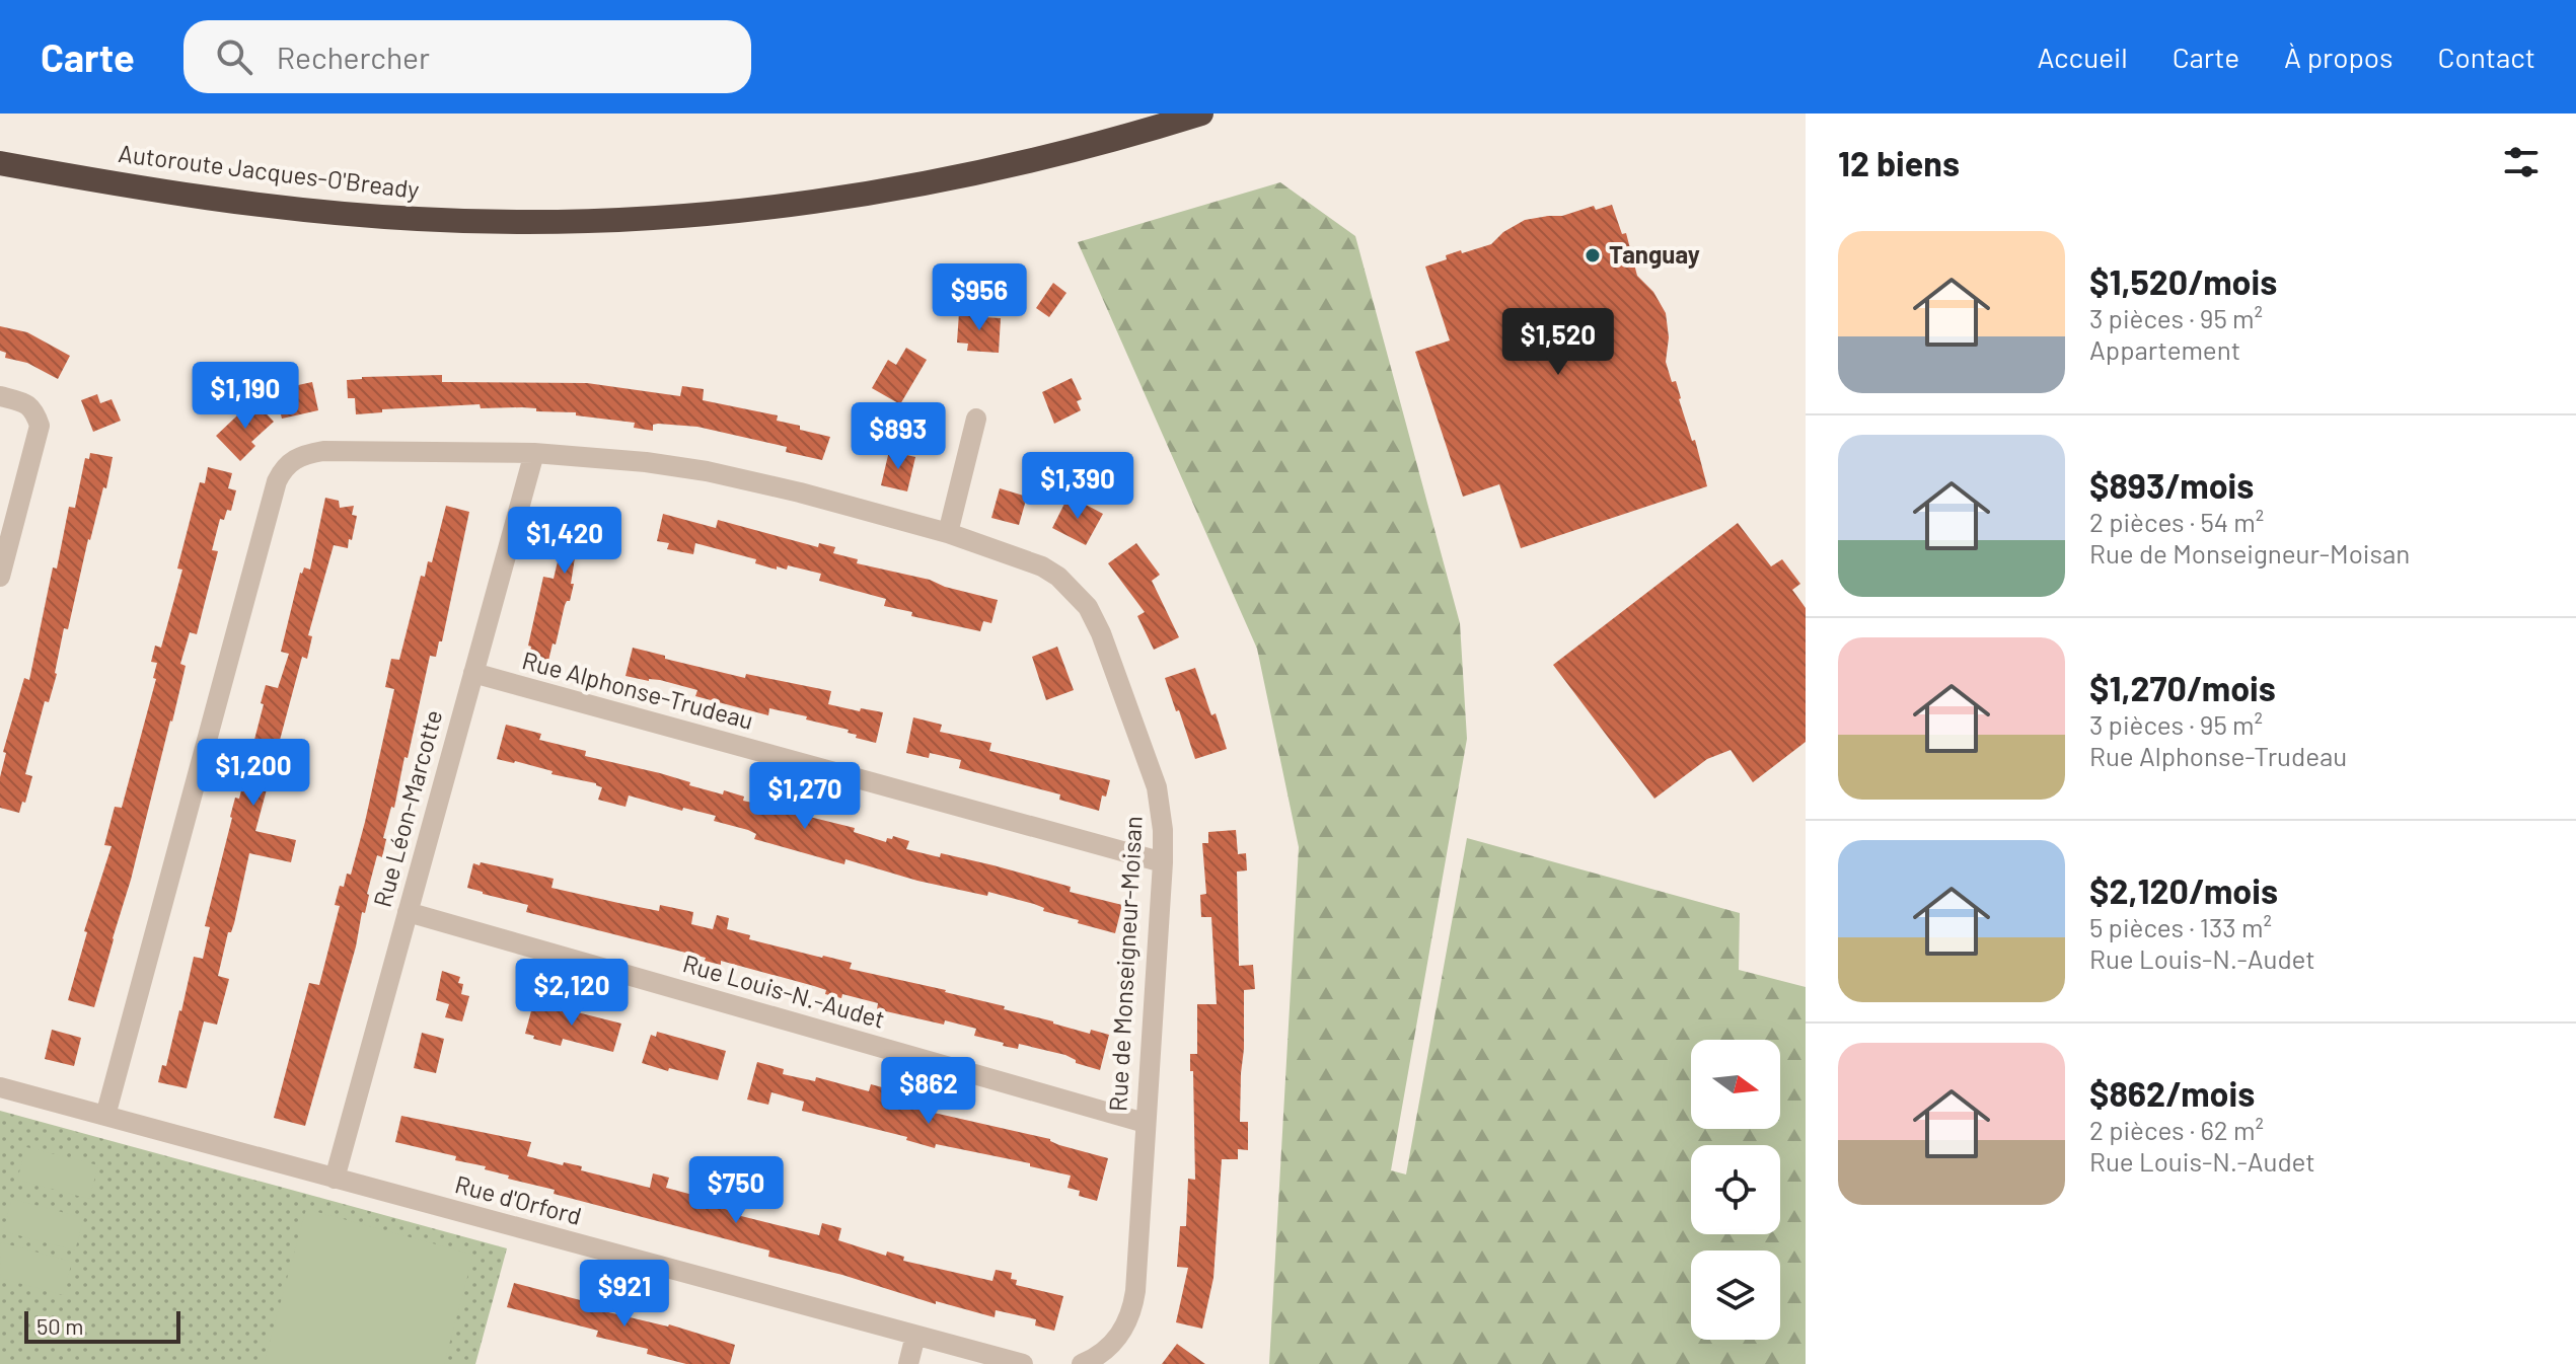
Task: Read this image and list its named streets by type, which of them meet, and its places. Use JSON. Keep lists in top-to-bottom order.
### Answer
{
  "streets": {
    "highway": ["Autoroute Jacques-O'Bready"],
    "street": [
      "Rue Alphonse-Trudeau",
      "Rue Léon-Marcotte",
      "Rue de Monseigneur-Moisan",
      "Rue Louis-N.-Audet",
      "Rue d'Orford"
    ]
  },
  "crossings": [
    ["Rue Alphonse-Trudeau", "Rue Léon-Marcotte"],
    ["Rue Alphonse-Trudeau", "Rue de Monseigneur-Moisan"],
    ["Rue Léon-Marcotte", "Rue de Monseigneur-Moisan"],
    ["Rue Léon-Marcotte", "Rue Louis-N.-Audet"],
    ["Rue Léon-Marcotte", "Rue d'Orford"],
    ["Rue de Monseigneur-Moisan", "Rue Louis-N.-Audet"],
    ["Rue de Monseigneur-Moisan", "Rue d'Orford"]
  ],
  "places": ["Tanguay"],
  "scale_bar": "50 m",
  "north": "right",
  "page": {
    "header": "Carte",
    "search": "Rechercher",
    "nav": [
      "Accueil",
      "Carte",
      "À propos",
      "Contact"
    ],
    "heading": "12 biens",
    "list": [
      {
        "name": "$1,520/mois",
        "note": "3 pièces · 95 m² · Appartement"
      },
      {
        "name": "$893/mois",
        "note": "2 pièces · 54 m² · Rue de Monseigneur-Moisan"
      },
      {
        "name": "$1,270/mois",
        "note": "3 pièces · 95 m² · Rue Alphonse-Trudeau"
      },
      {
        "name": "$2,120/mois",
        "note": "5 pièces · 133 m² · Rue Louis-N.-Audet"
      },
      {
        "name": "$862/mois",
        "note": "2 pièces · 62 m² · Rue Louis-N.-Audet"
      }
    ],
    "price": [
      "$956",
      "$1,520",
      "$1,190",
      "$893",
      "$1,390",
      "$1,420",
      "$1,200",
      "$1,270",
      "$2,120",
      "$862",
      "$750",
      "$921"
    ],
    "scale": "50 m"
  }
}
